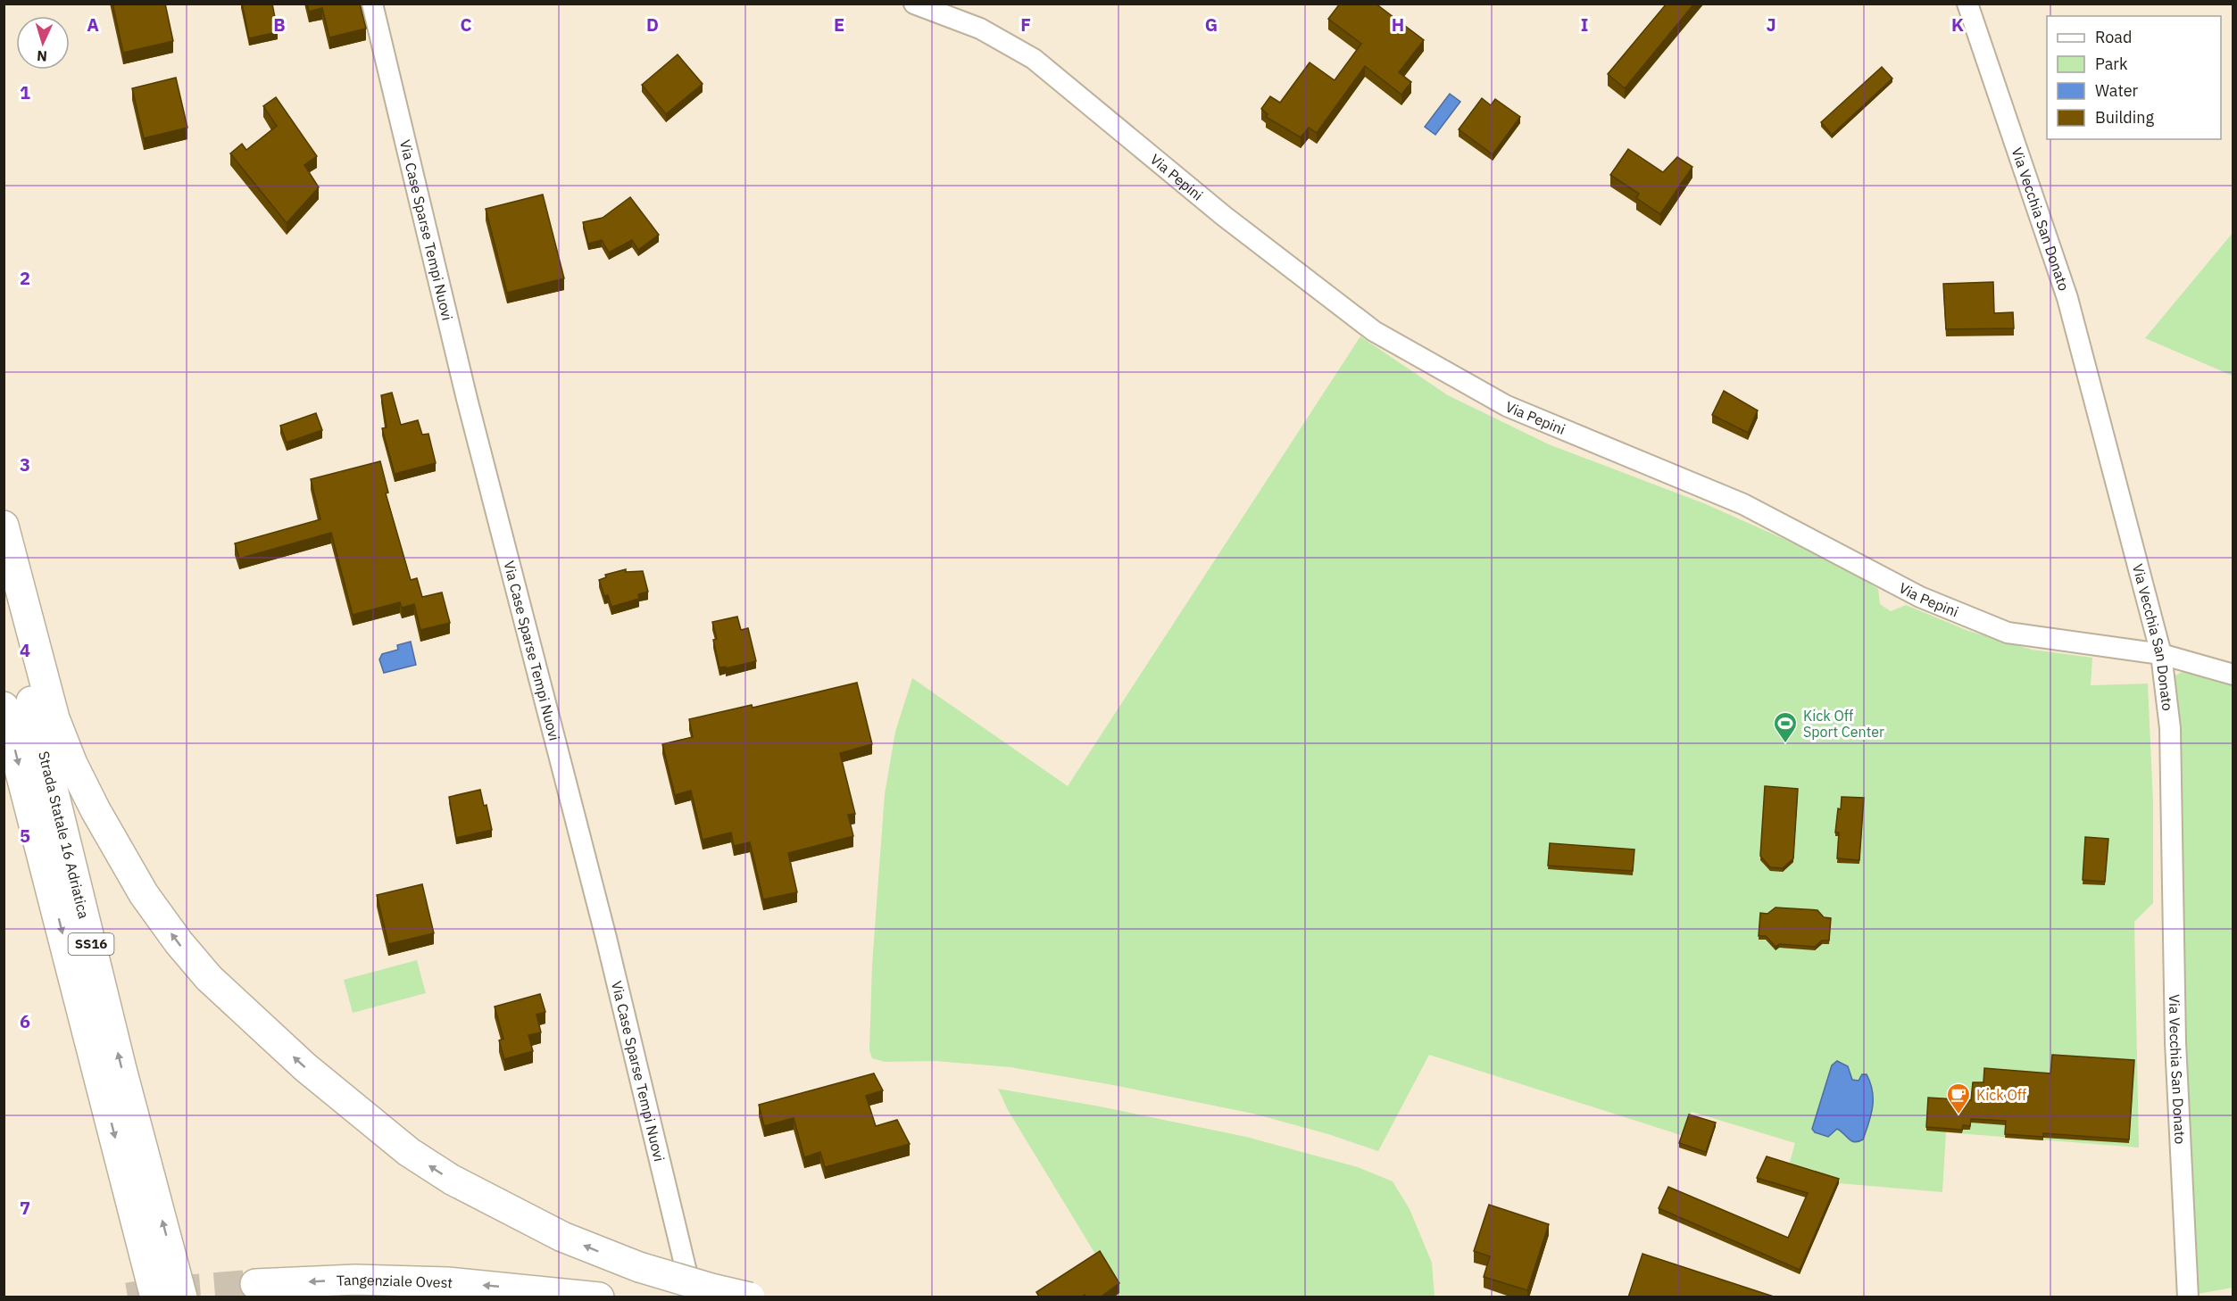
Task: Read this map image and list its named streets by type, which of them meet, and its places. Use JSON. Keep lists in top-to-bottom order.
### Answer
{
  "streets": {
    "highway": ["Strada Statale 16 Adriatica", "SS16", "Tangenziale Ovest"],
    "street": ["Via Pepini", "Via Vecchia San Donato", "Via Case Sparse Tempi Nuovi"]
  },
  "crossings": [
    ["Via Pepini", "Via Vecchia San Donato"]
  ],
  "one_way": ["Tangenziale Ovest"],
  "places": {
    "sports": ["Kick Off Sport Center"],
    "cafe": ["Kick Off"]
  },
  "legend": [
    "Road",
    "Park",
    "Water",
    "Building"
  ],
  "north": "bottom",
  "grid": {
    "columns": [
      "A",
      "B",
      "C",
      "D",
      "E",
      "F",
      "G",
      "H",
      "I",
      "J",
      "K"
    ],
    "rows": [
      "1",
      "2",
      "3",
      "4",
      "5",
      "6",
      "7"
    ]
  }
}
